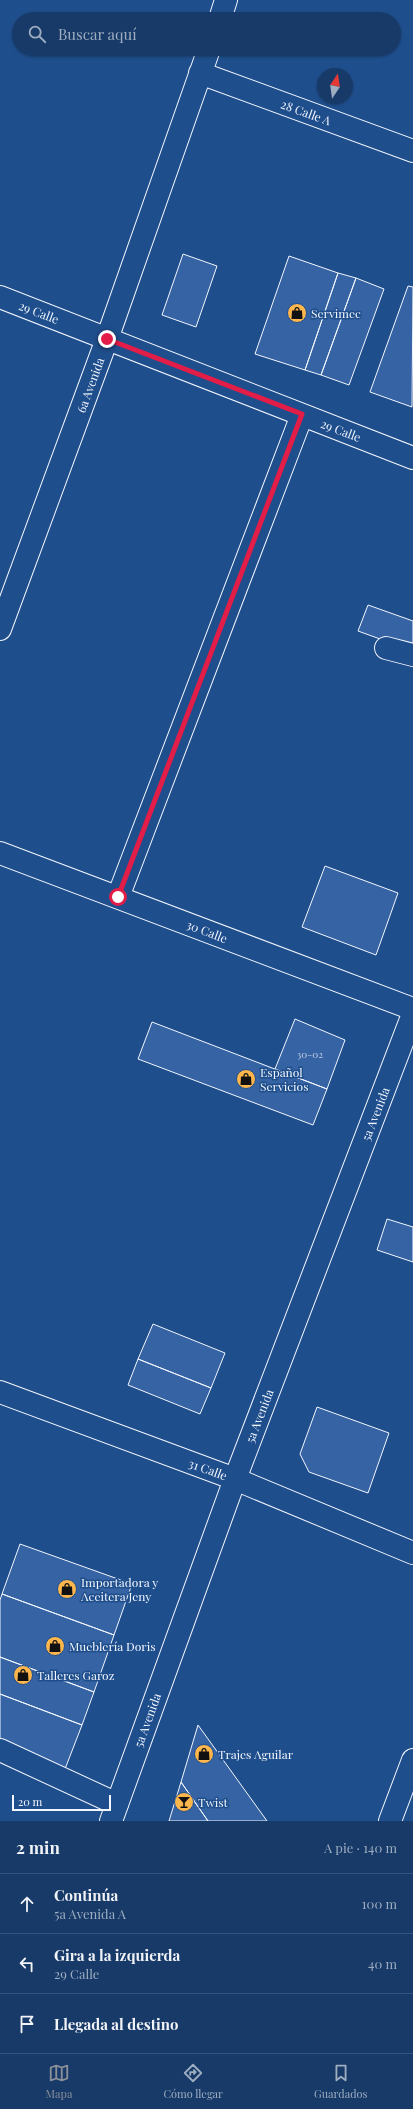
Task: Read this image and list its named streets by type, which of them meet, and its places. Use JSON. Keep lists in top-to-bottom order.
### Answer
{
  "streets": {
    "street": [
      "28 Calle A",
      "29 Calle",
      "6a Avenida",
      "30 Calle",
      "5a Avenida",
      "31 Calle"
    ]
  },
  "crossings": [
    ["28 Calle A", "6a Avenida"],
    ["29 Calle", "6a Avenida"],
    ["5a Avenida", "31 Calle"]
  ],
  "places": {
    "shop": [
      "Servimec",
      "Español Servicios",
      "Importadora y Aceitera Jeny",
      "Mueblería Doris",
      "Talleres Garoz",
      "Trajes Aguilar"
    ],
    "bar": ["Twist"]
  },
  "house_numbers": ["30-02"],
  "scale_bar": "20 m",
  "north": "top",
  "page": {
    "search": "Buscar aquí",
    "scale": "20 m",
    "heading": ["2 min", "A pie · 140 m"],
    "list": [
      ["Continúa", "5a Avenida A", "100 m"],
      ["Gira a la izquierda", "29 Calle", "40 m"],
      "Llegada al destino"
    ],
    "nav": ["Mapa", "Cómo llegar", "Guardados"]
  }
}
